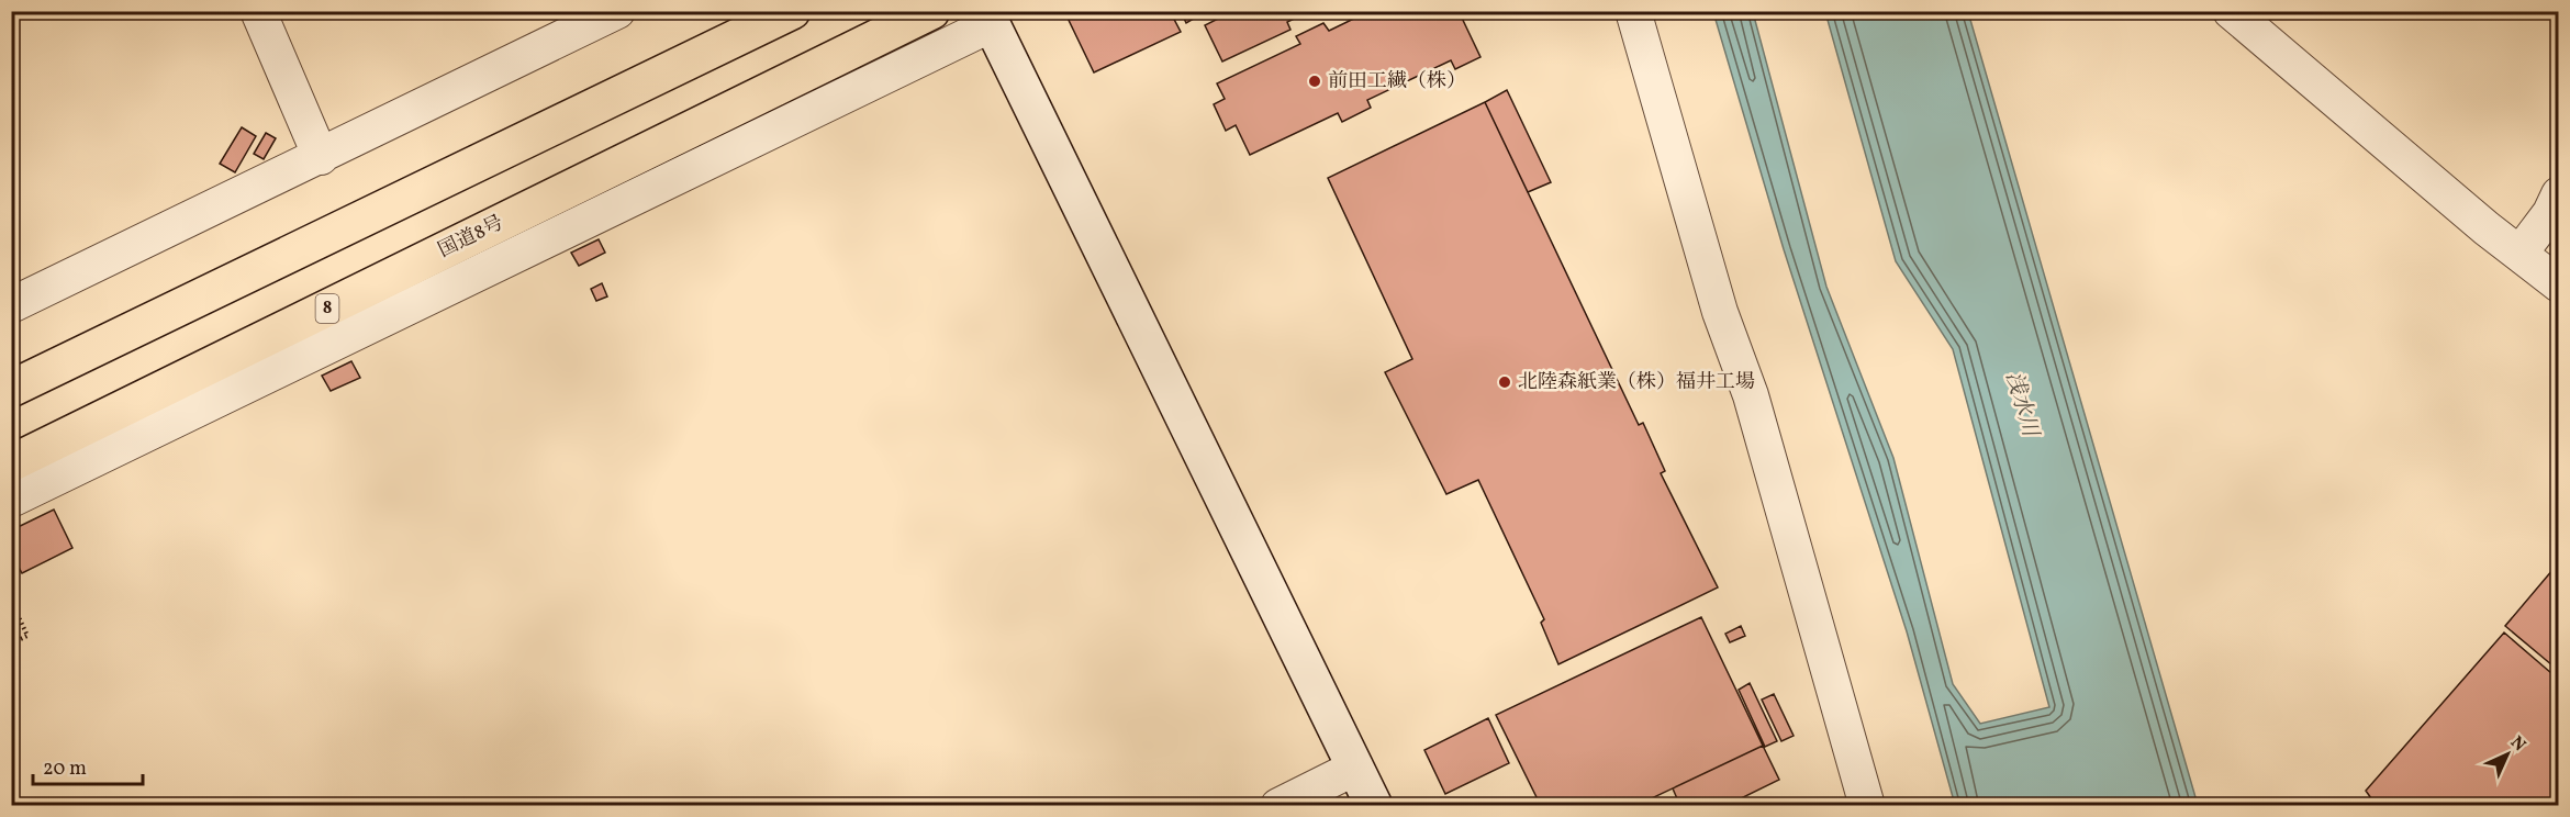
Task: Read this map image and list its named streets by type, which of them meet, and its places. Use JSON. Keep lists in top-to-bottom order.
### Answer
{
  "streets": {
    "highway": ["国道8号", "8"]
  },
  "water": ["浅水川"],
  "places": ["前田工繊（株）", "北陸森紙業（株）福井工場"],
  "scale_bar": "20 m",
  "north": "top right"
}
